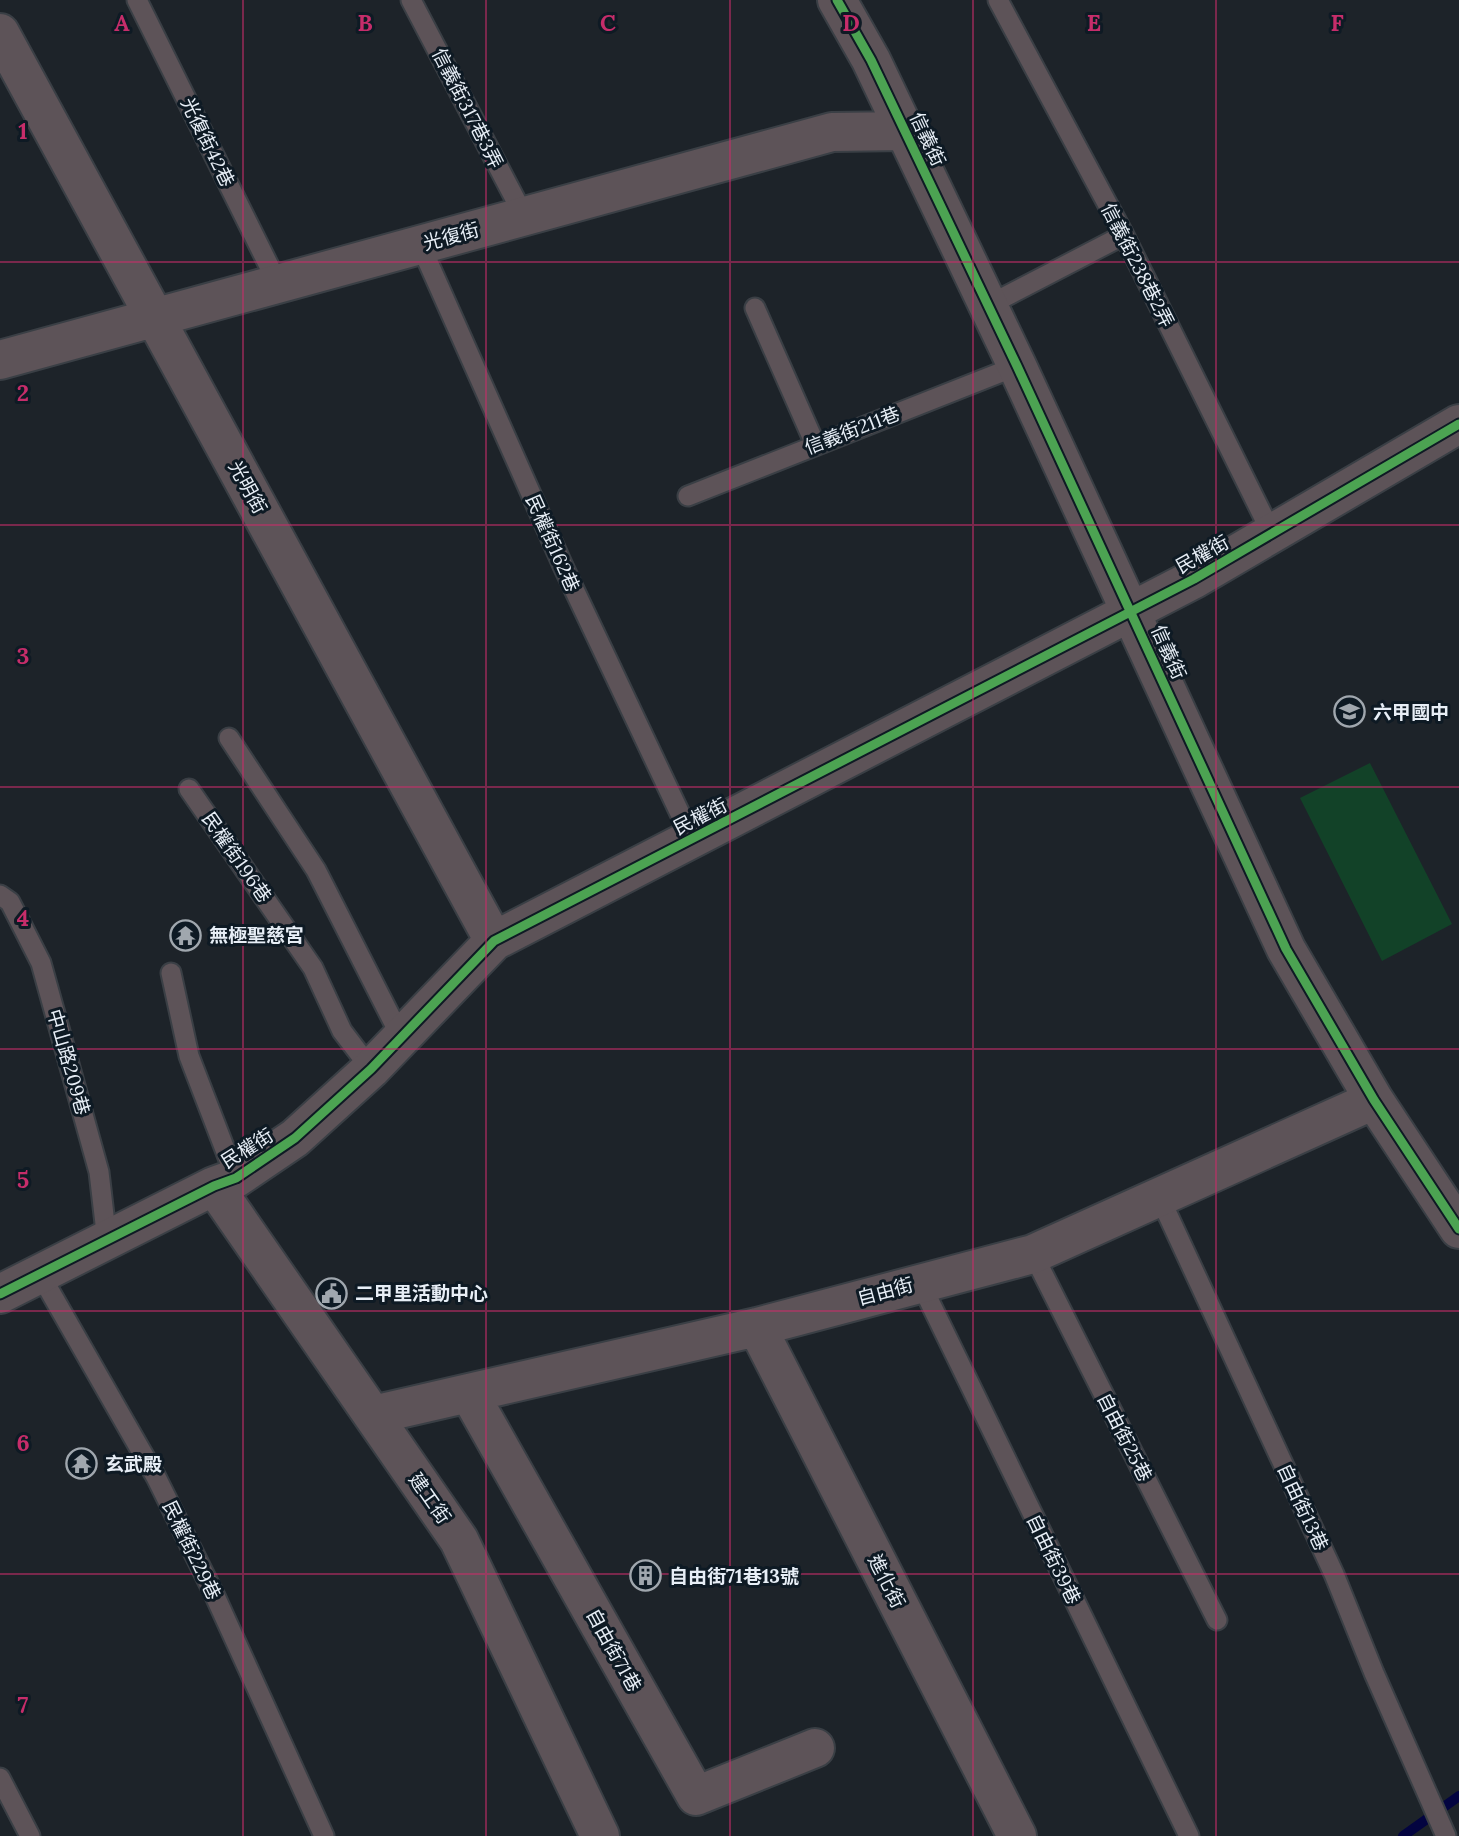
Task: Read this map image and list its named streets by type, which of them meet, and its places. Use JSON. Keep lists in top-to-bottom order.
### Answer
{
  "streets": {
    "street": [
      "信義街",
      "光復街",
      "光明街",
      "民權街",
      "自由街",
      "建工街",
      "進化街",
      "自由街71巷"
    ],
    "lane": [
      "信義街317巷3弄",
      "光復街42巷",
      "信義街238巷2弄",
      "信義街211巷",
      "民權街162巷",
      "民權街196巷",
      "中山路209巷",
      "自由街25巷",
      "自由街13巷",
      "民權街229巷",
      "自由街39巷"
    ]
  },
  "crossings": [
    ["信義街317巷3弄", "光復街"],
    ["信義街", "光復街"],
    ["信義街", "信義街211巷"],
    ["信義街", "民權街"],
    ["信義街", "自由街"],
    ["光復街42巷", "光復街"],
    ["光復街", "光明街"],
    ["光復街", "民權街162巷"],
    ["信義街238巷2弄", "民權街"],
    ["光明街", "民權街"],
    ["民權街162巷", "民權街"],
    ["民權街", "民權街196巷"],
    ["民權街", "中山路209巷"],
    ["民權街", "建工街"],
    ["民權街", "民權街229巷"],
    ["自由街", "自由街25巷"],
    ["自由街", "建工街"],
    ["自由街", "自由街13巷"],
    ["自由街", "自由街39巷"],
    ["自由街", "進化街"],
    ["自由街", "自由街71巷"]
  ],
  "places": {
    "school or university": ["六甲國中"],
    "temple": ["無極聖慈宮", "玄武殿"],
    "public building": ["二甲里活動中心"],
    "building": ["自由街71巷13號"]
  },
  "grid": {
    "columns": [
      "A",
      "B",
      "C",
      "D",
      "E",
      "F"
    ],
    "rows": [
      "1",
      "2",
      "3",
      "4",
      "5",
      "6",
      "7"
    ]
  }
}
